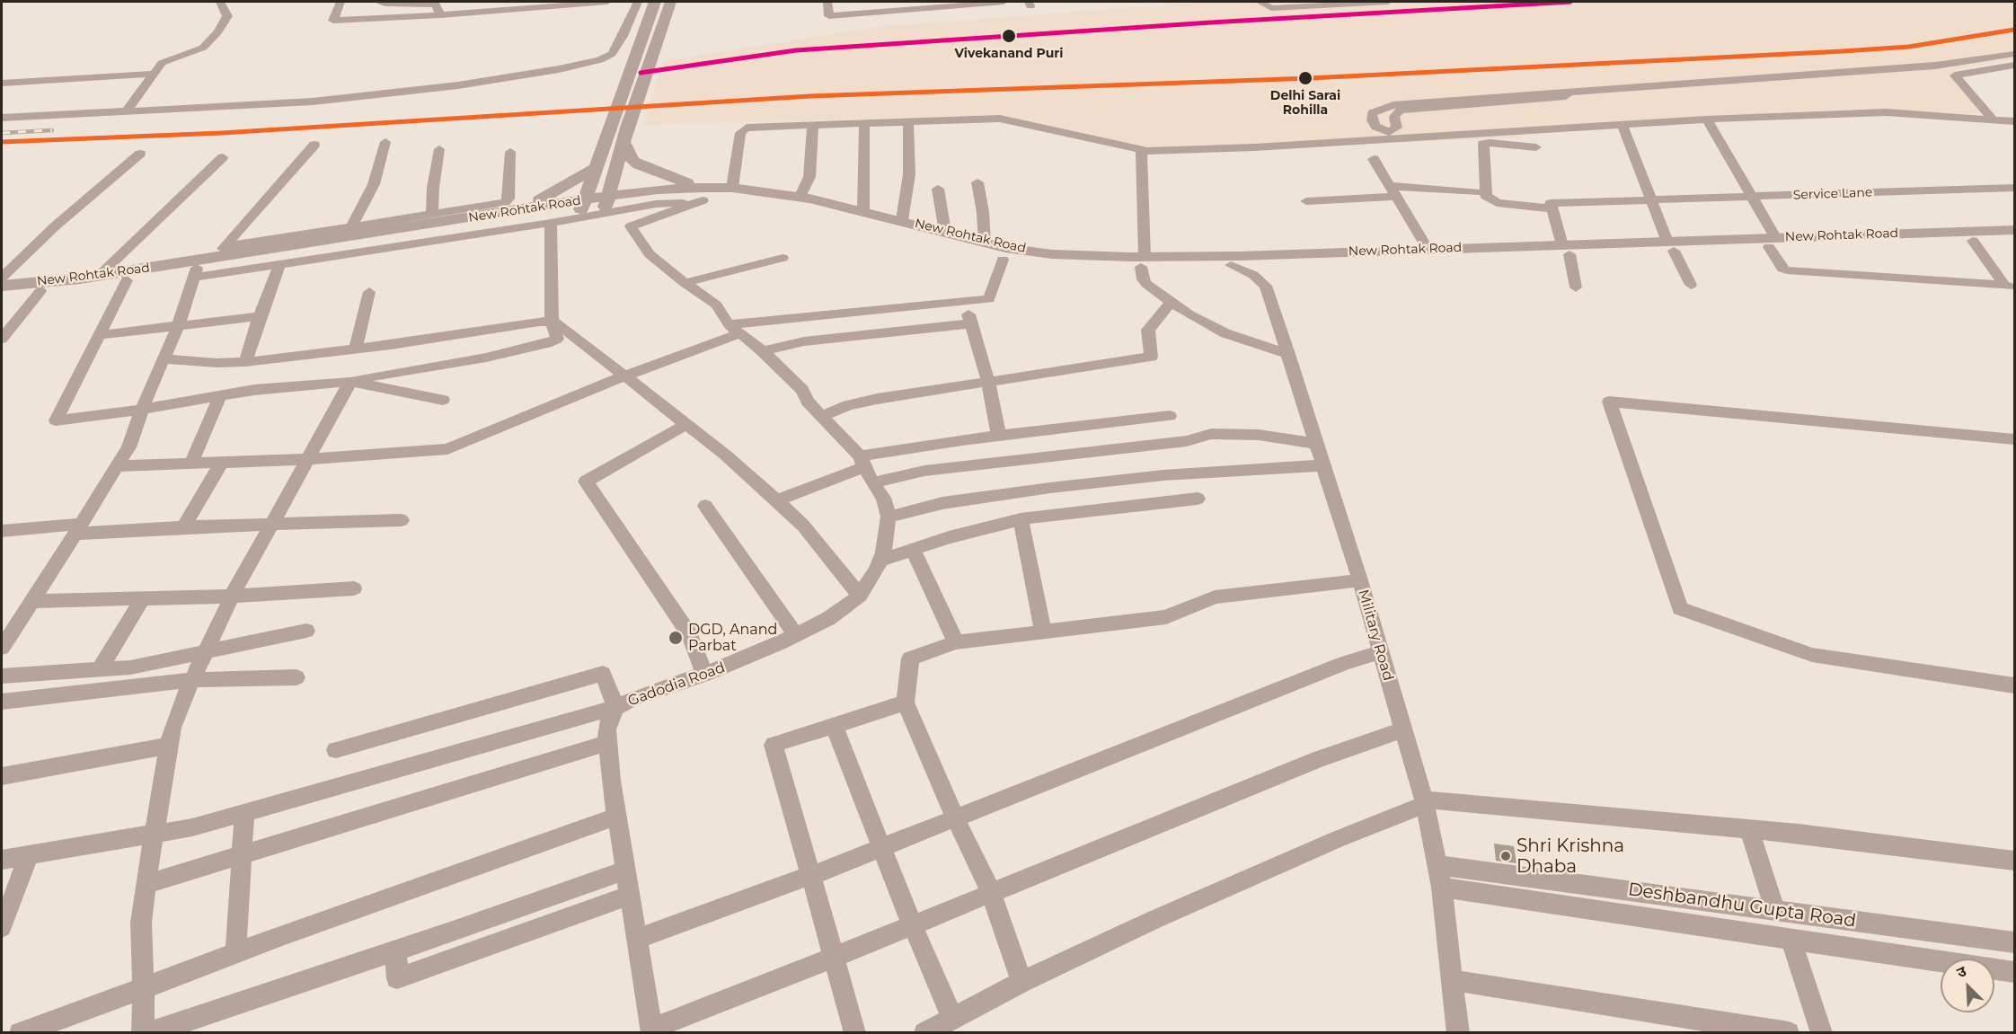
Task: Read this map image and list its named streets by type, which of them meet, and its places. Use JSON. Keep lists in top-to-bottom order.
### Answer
{
  "streets": {
    "main road": ["New Rohtak Road"],
    "street": [
      "Service Lane",
      "Military Road",
      "Gadodia Road",
      "Deshbandhu Gupta Road"
    ]
  },
  "crossings": [
    ["New Rohtak Road", "Military Road"],
    ["New Rohtak Road", "Gadodia Road"],
    ["Military Road", "Deshbandhu Gupta Road"]
  ],
  "places": [
    "Vivekanand Puri",
    "Delhi Sarai Rohilla",
    "DGD, Anand Parbat",
    "Shri Krishna Dhaba"
  ],
  "north": "top left"
}
